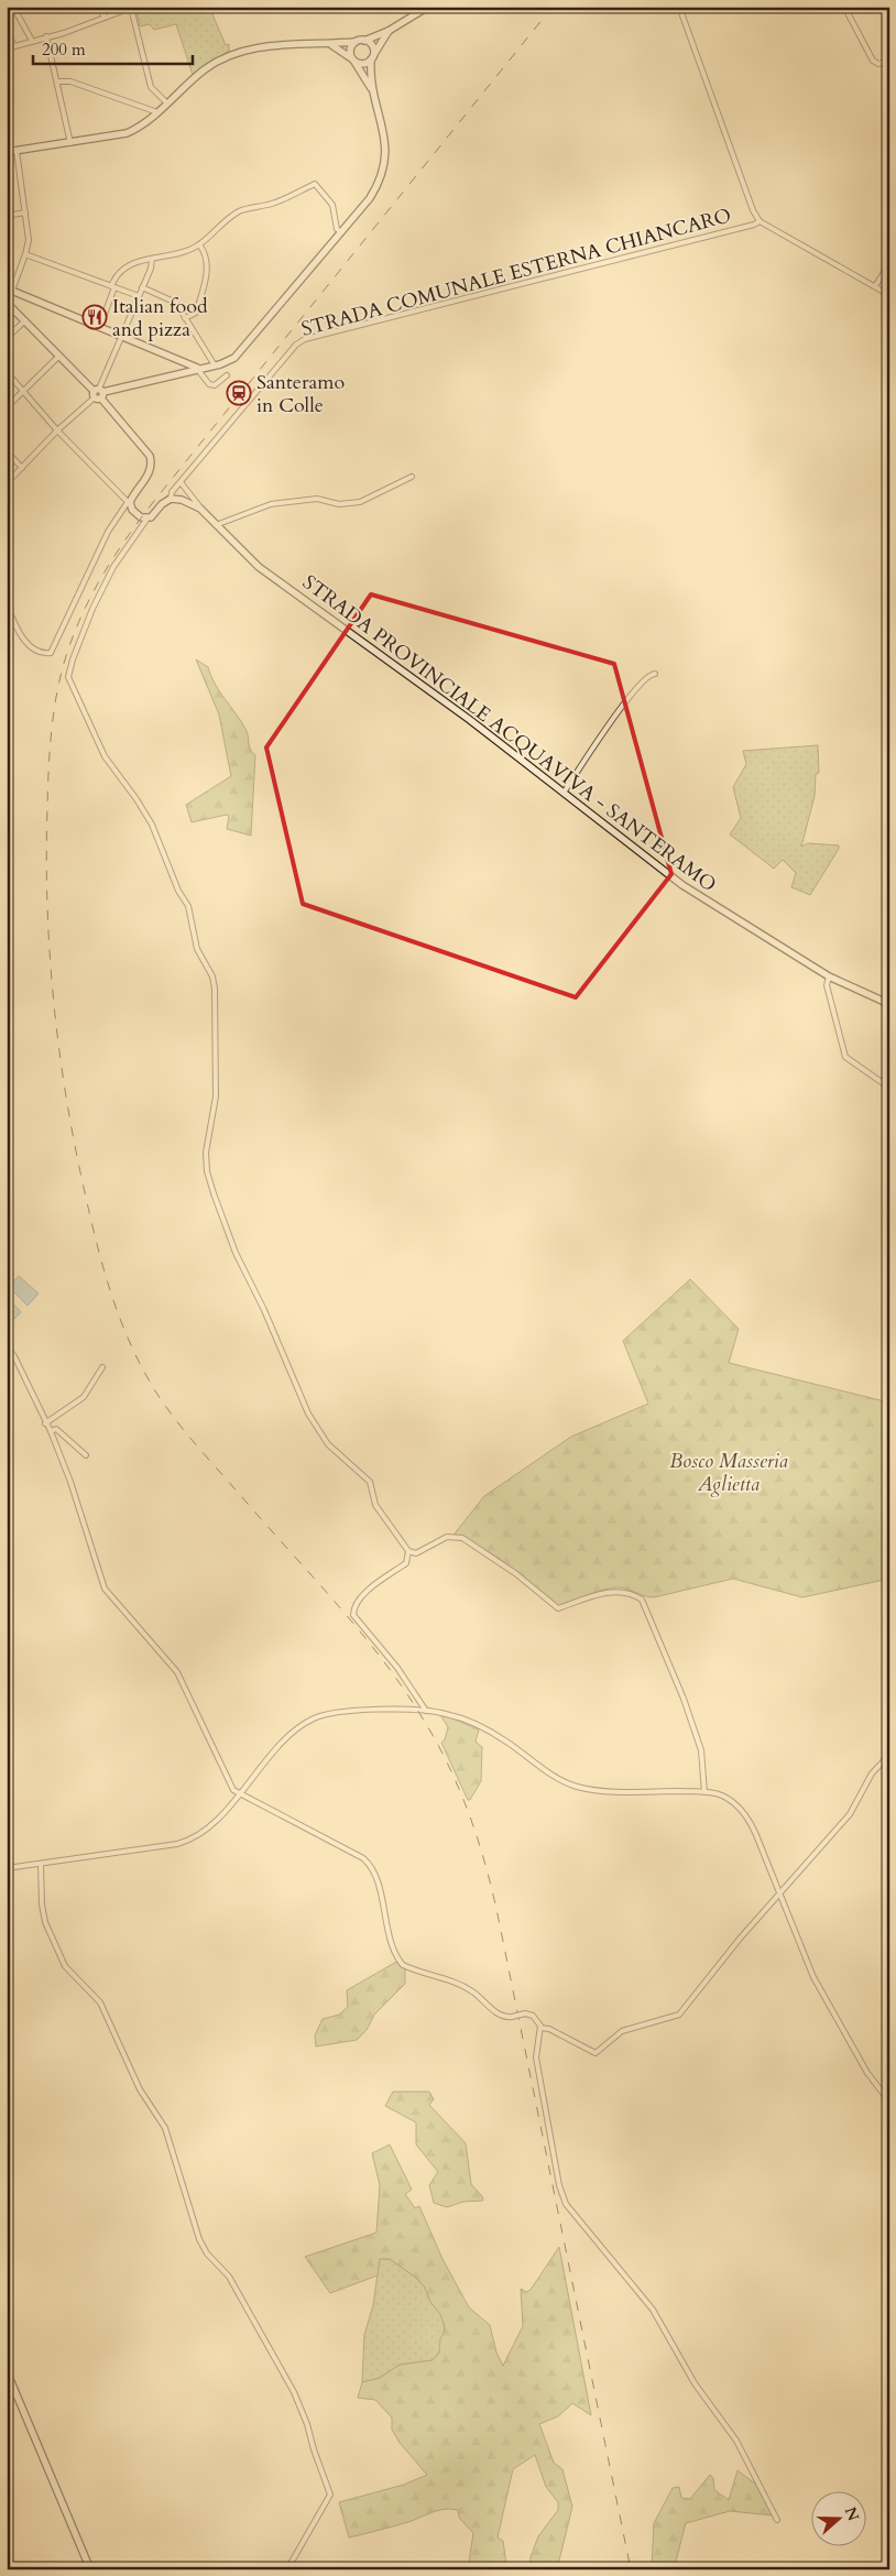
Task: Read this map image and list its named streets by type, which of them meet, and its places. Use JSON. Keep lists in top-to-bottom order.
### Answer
{
  "streets": {
    "main road": ["STRADA PROVINCIALE ACQUAVIVA - SANTERAMO"],
    "street": ["STRADA COMUNALE ESTERNA CHIANCARO"]
  },
  "parks": ["Bosco Masseria Aglietta"],
  "places": {
    "restaurant": ["Italian food and pizza"],
    "station": ["Santeramo in Colle"]
  },
  "scale_bar": "200 m",
  "north": "right"
}
